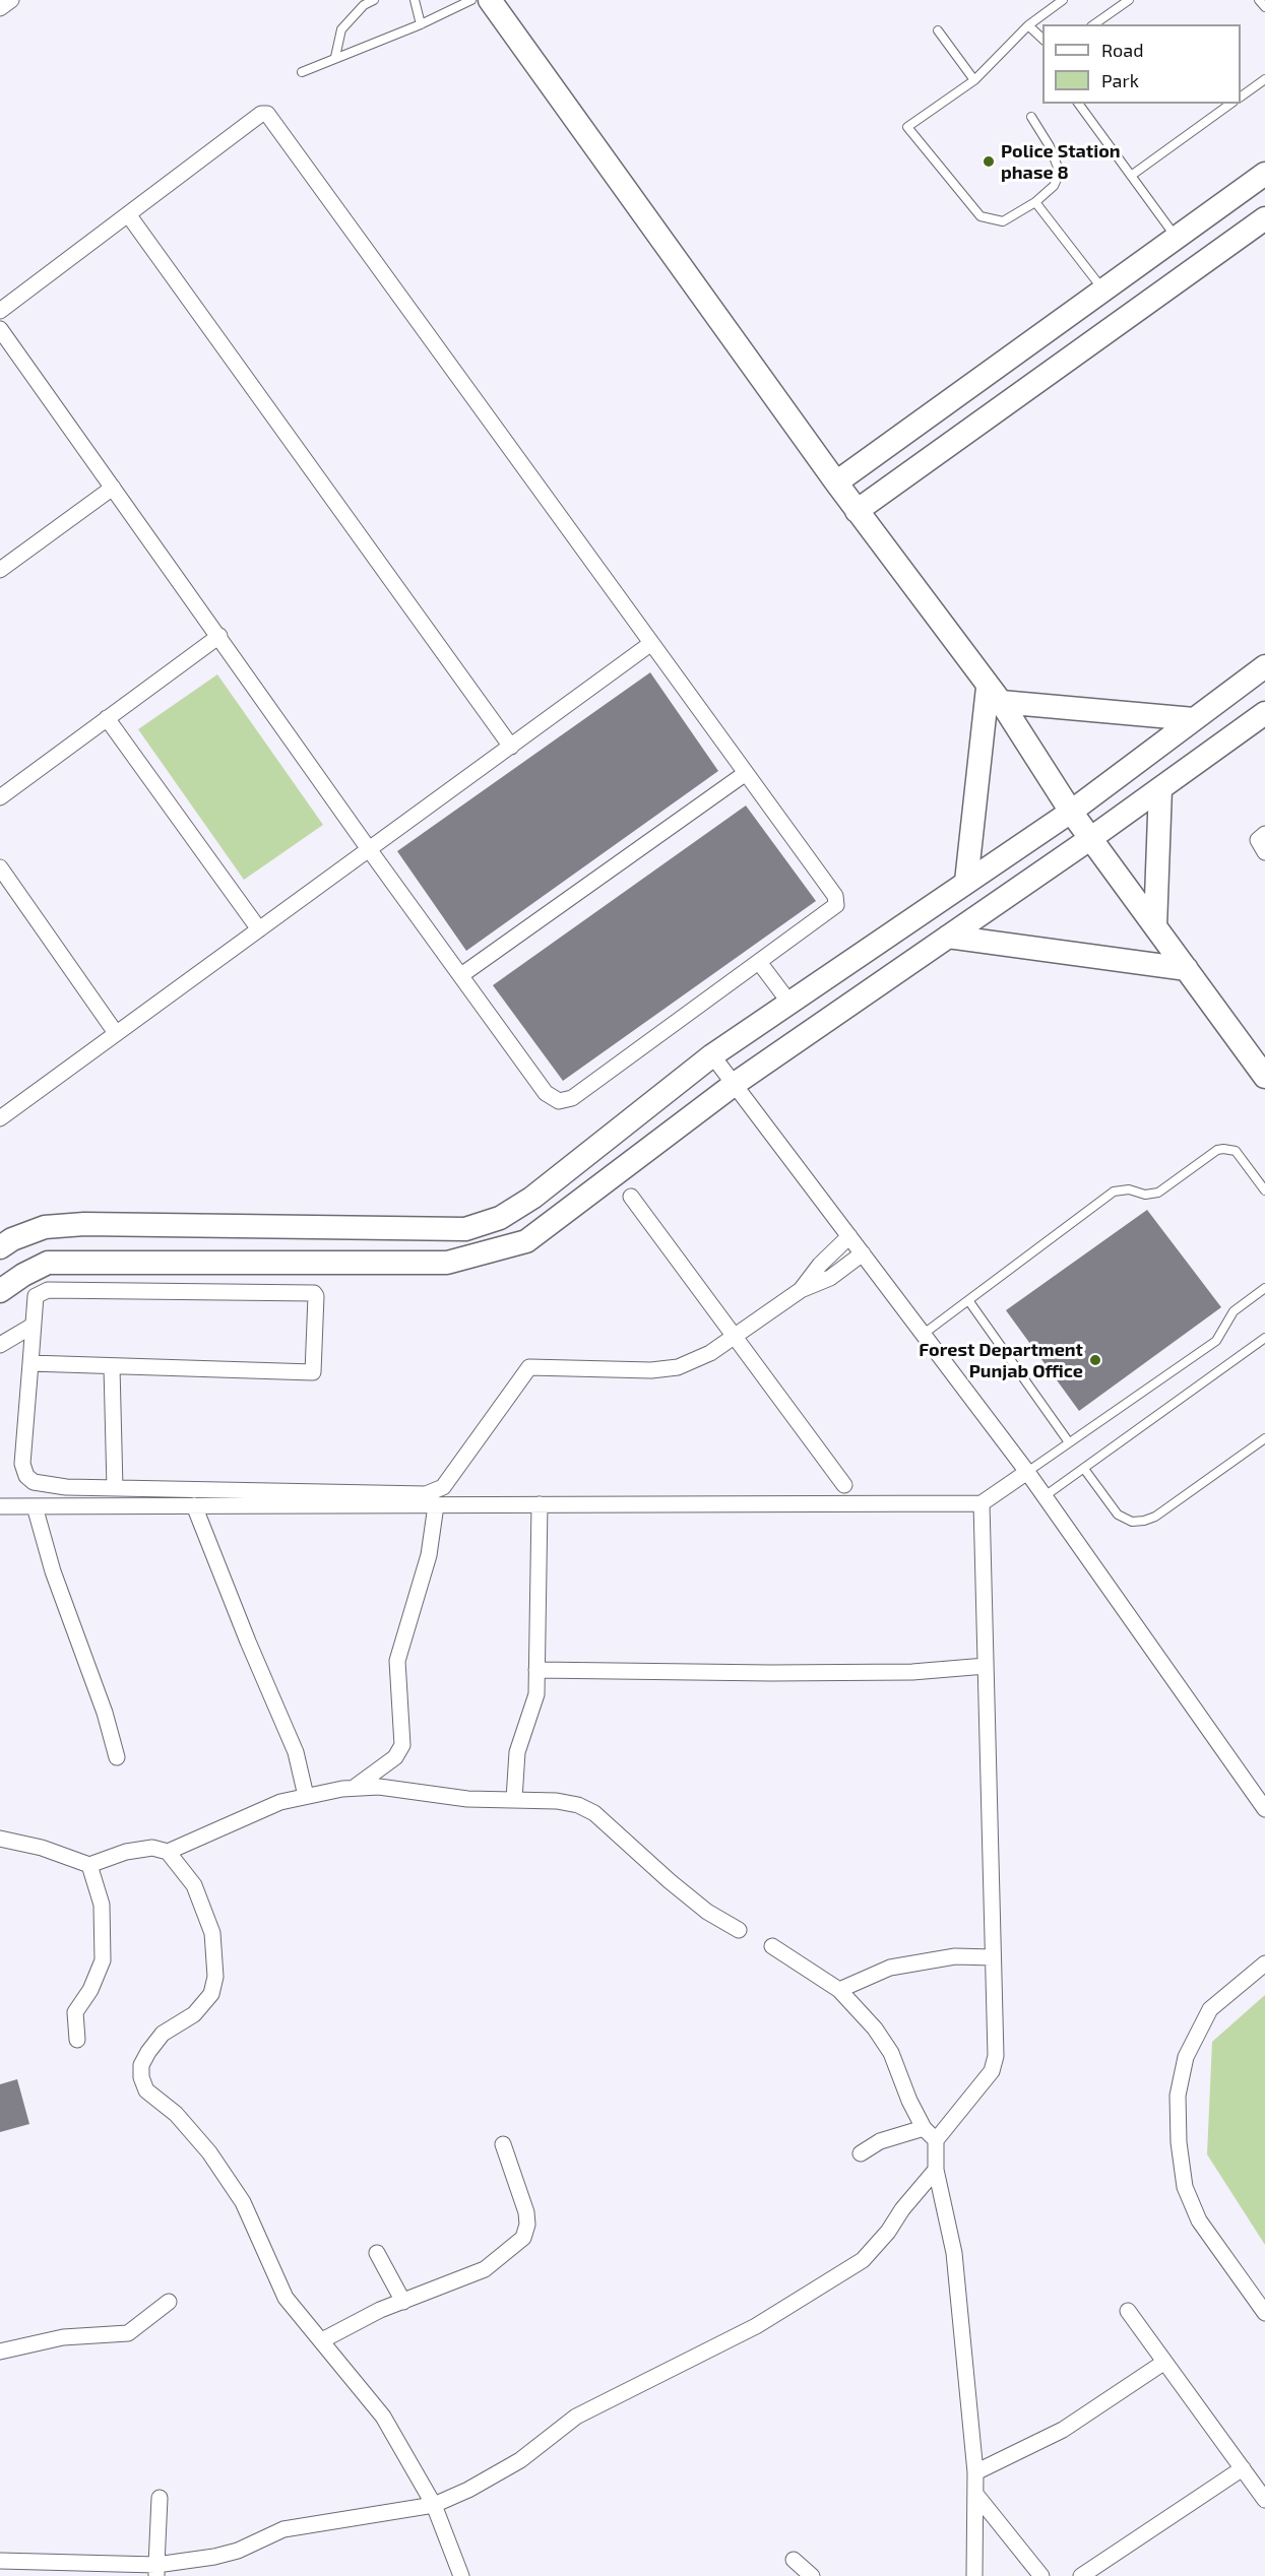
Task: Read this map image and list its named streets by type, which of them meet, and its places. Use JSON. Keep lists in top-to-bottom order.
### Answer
{
  "places": ["Police Station phase 8", "Forest Department Punjab Office"],
  "legend": ["Road", "Park"]
}
